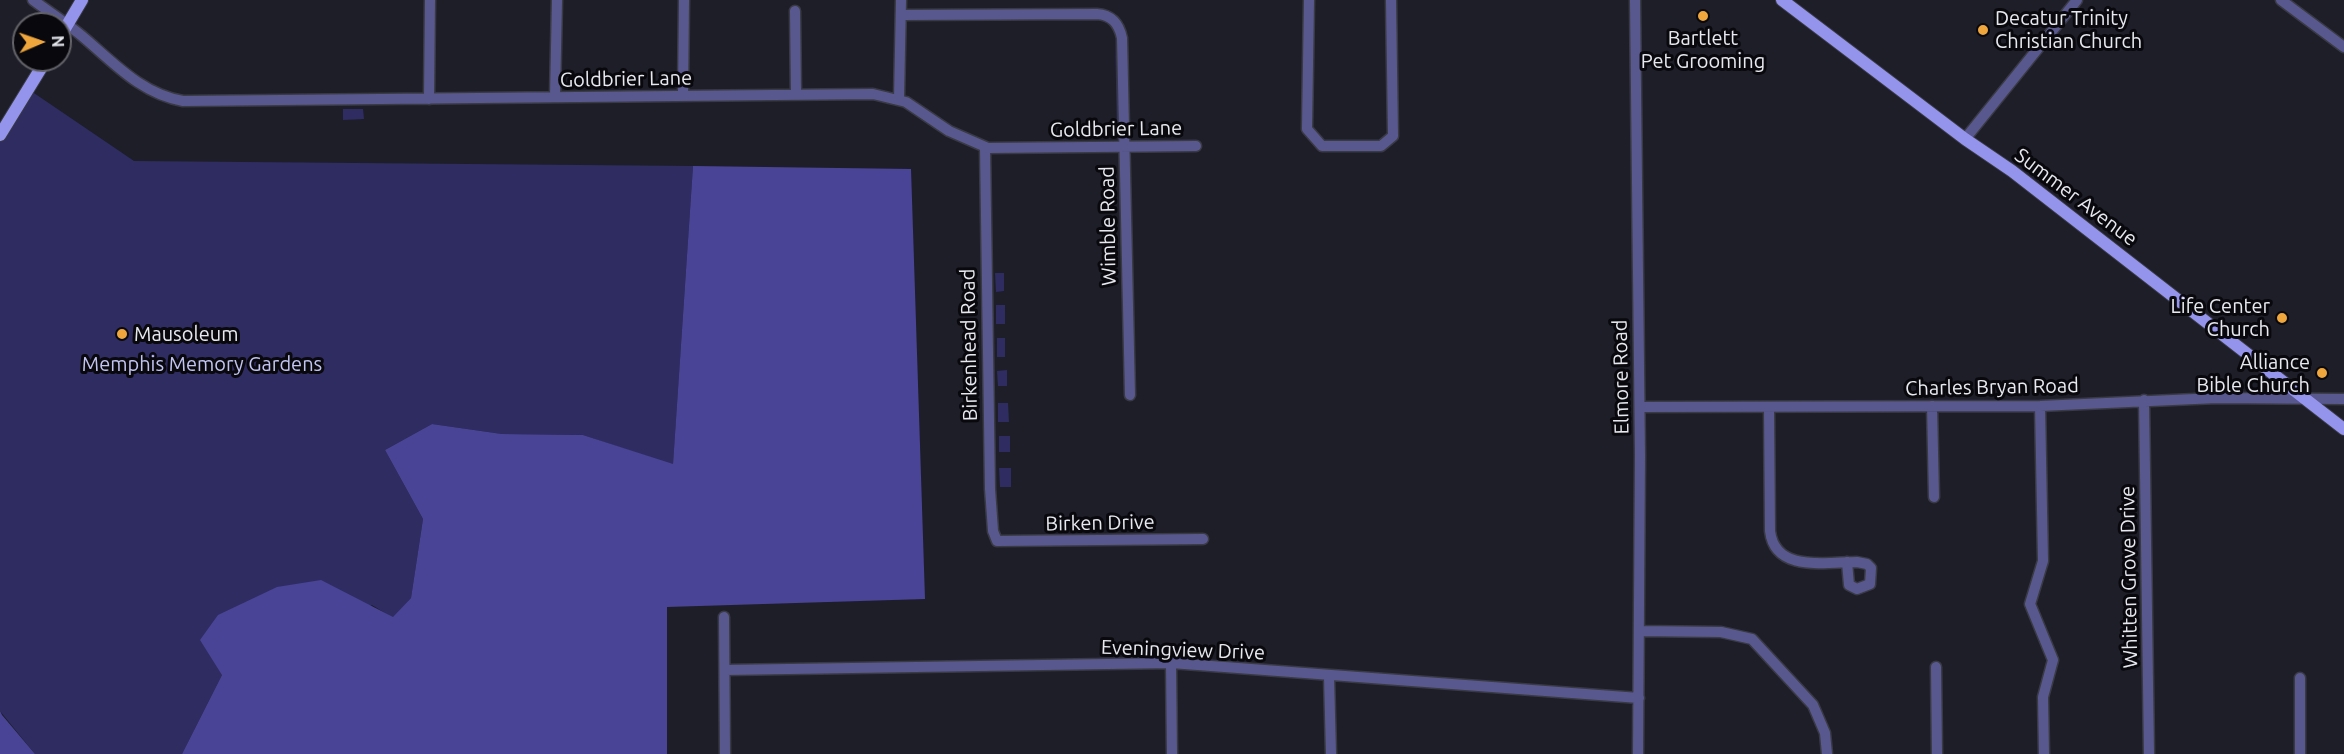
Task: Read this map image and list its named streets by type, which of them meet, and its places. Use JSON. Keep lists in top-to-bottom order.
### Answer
{
  "streets": {
    "main road": ["Summer Avenue"],
    "street": [
      "Goldbrier Lane",
      "Wimble Road",
      "Birkenhead Road",
      "Elmore Road",
      "Charles Bryan Road",
      "Birken Drive",
      "Whitten Grove Drive",
      "Eveningview Drive"
    ]
  },
  "crossings": [
    ["Goldbrier Lane", "Wimble Road"],
    ["Goldbrier Lane", "Birkenhead Road"],
    ["Summer Avenue", "Charles Bryan Road"],
    ["Birkenhead Road", "Birken Drive"],
    ["Elmore Road", "Charles Bryan Road"],
    ["Elmore Road", "Eveningview Drive"],
    ["Charles Bryan Road", "Whitten Grove Drive"]
  ],
  "parks": ["Memphis Memory Gardens"],
  "places": [
    "Bartlett Pet Grooming",
    "Decatur Trinity Christian Church",
    "Life Center Church",
    "Mausoleum",
    "Alliance Bible Church"
  ],
  "north": "right"
}
